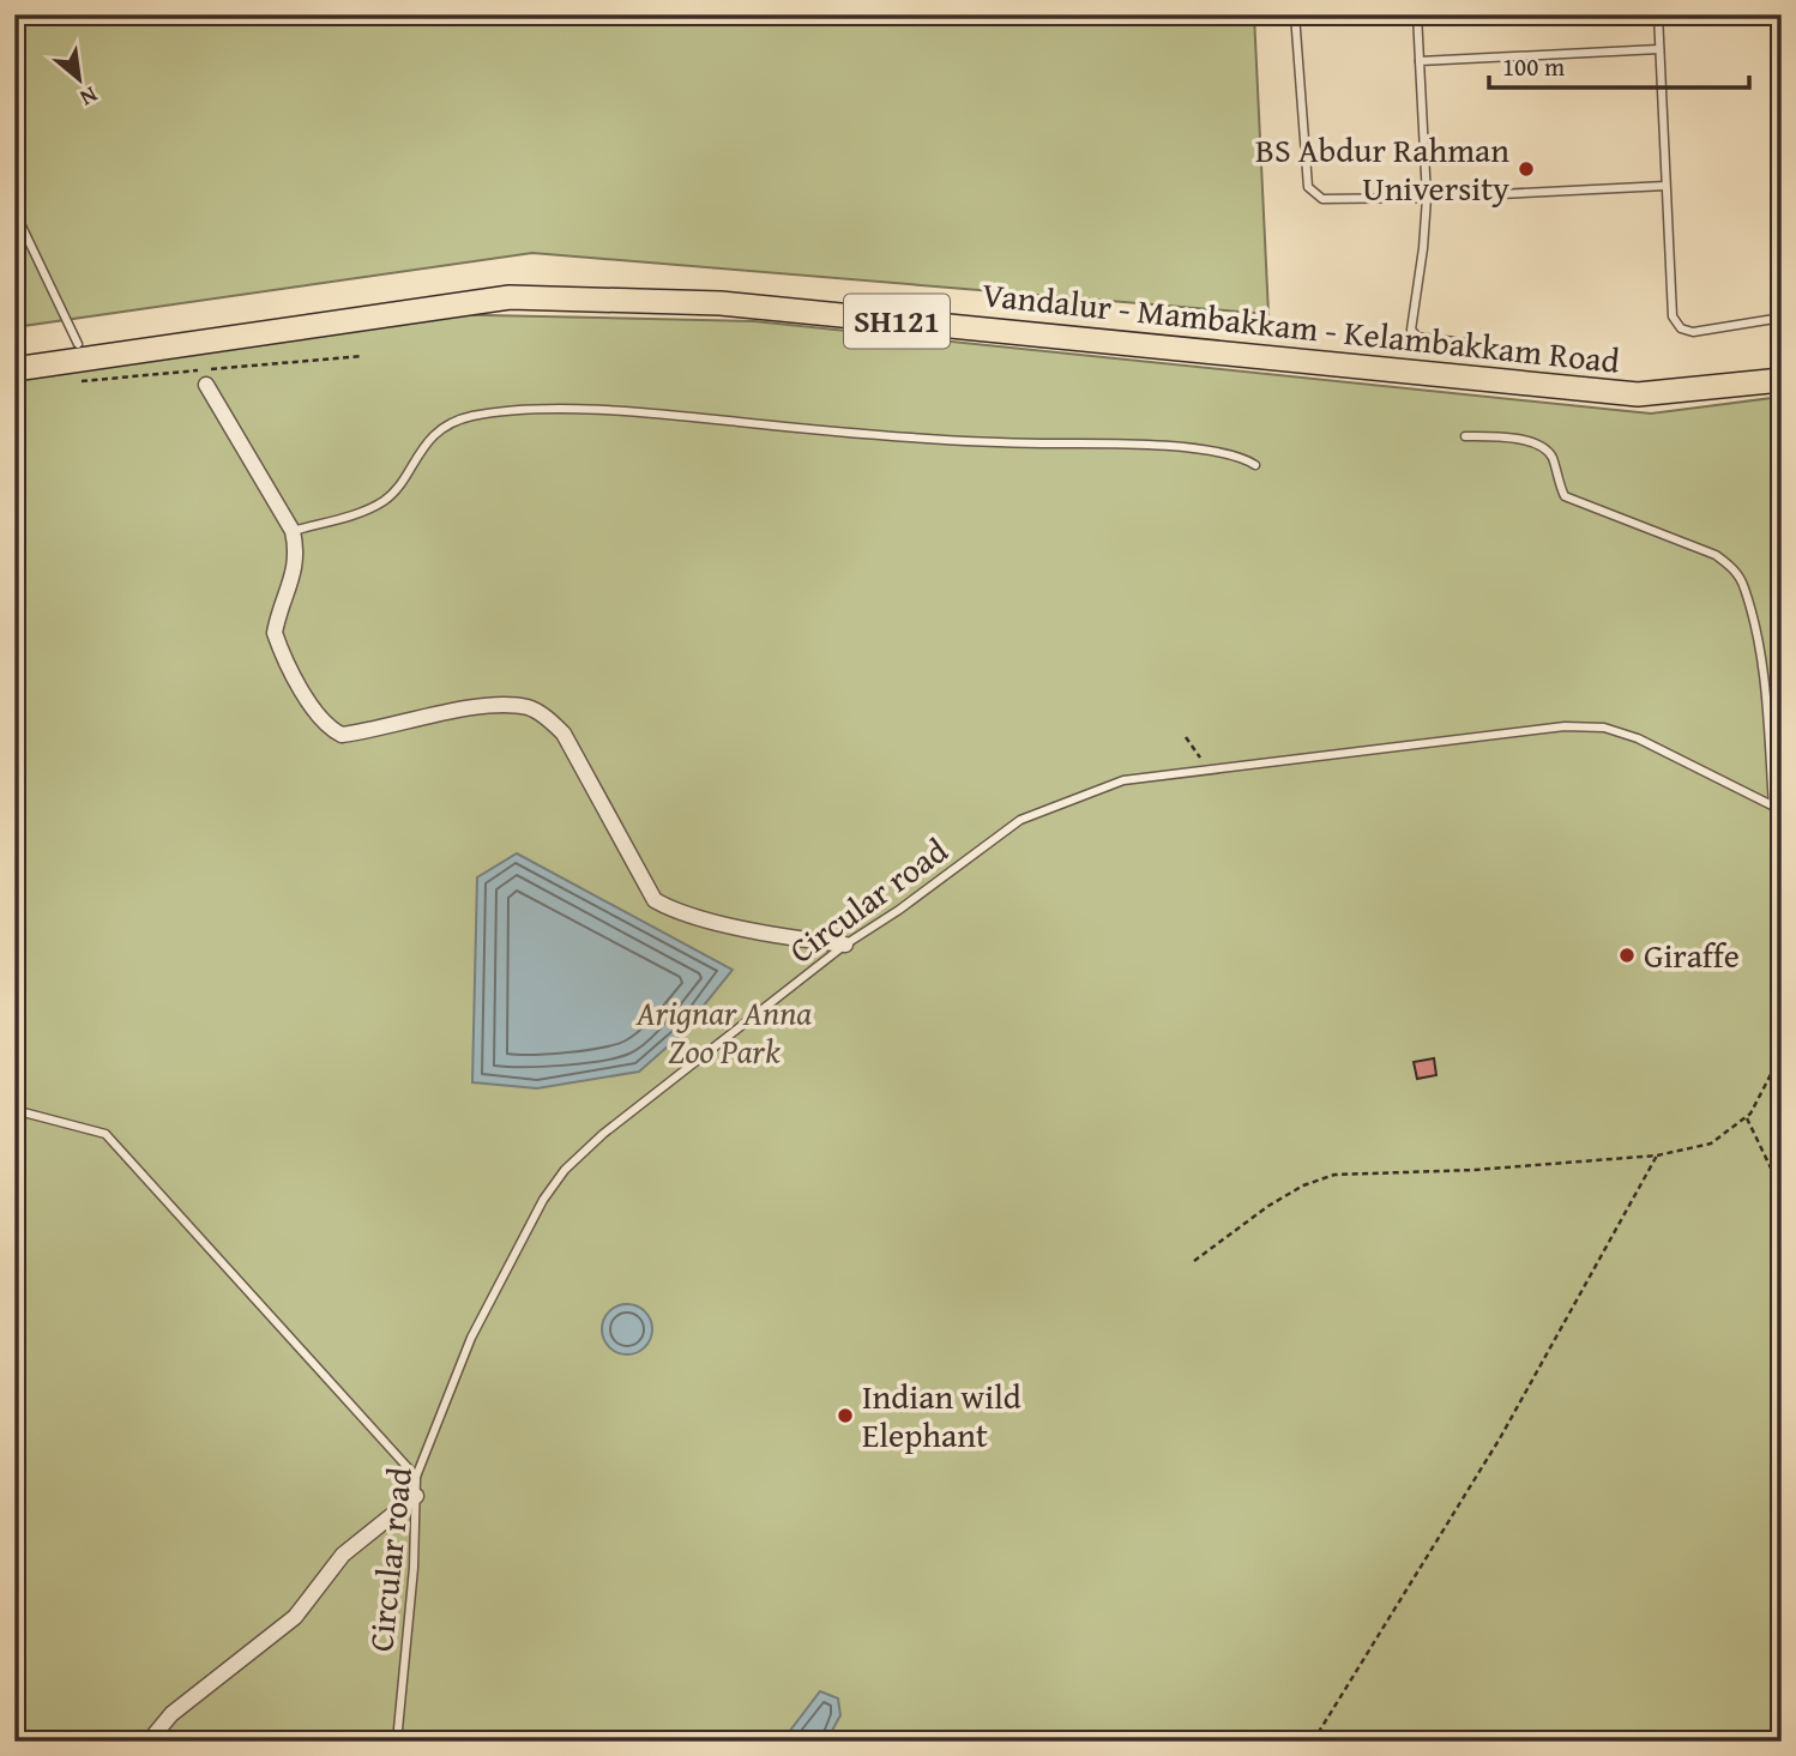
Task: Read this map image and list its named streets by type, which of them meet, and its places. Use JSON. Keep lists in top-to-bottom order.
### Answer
{
  "streets": {
    "main road": ["SH121", "Vandalur - Mambakkam - Kelambakkam Road"],
    "lane": ["Circular road"]
  },
  "parks": ["Arignar Anna Zoo Park"],
  "places": ["BS Abdur Rahman University", "Giraffe", "Indian wild Elephant"],
  "scale_bar": "100 m",
  "north": "bottom right"
}
